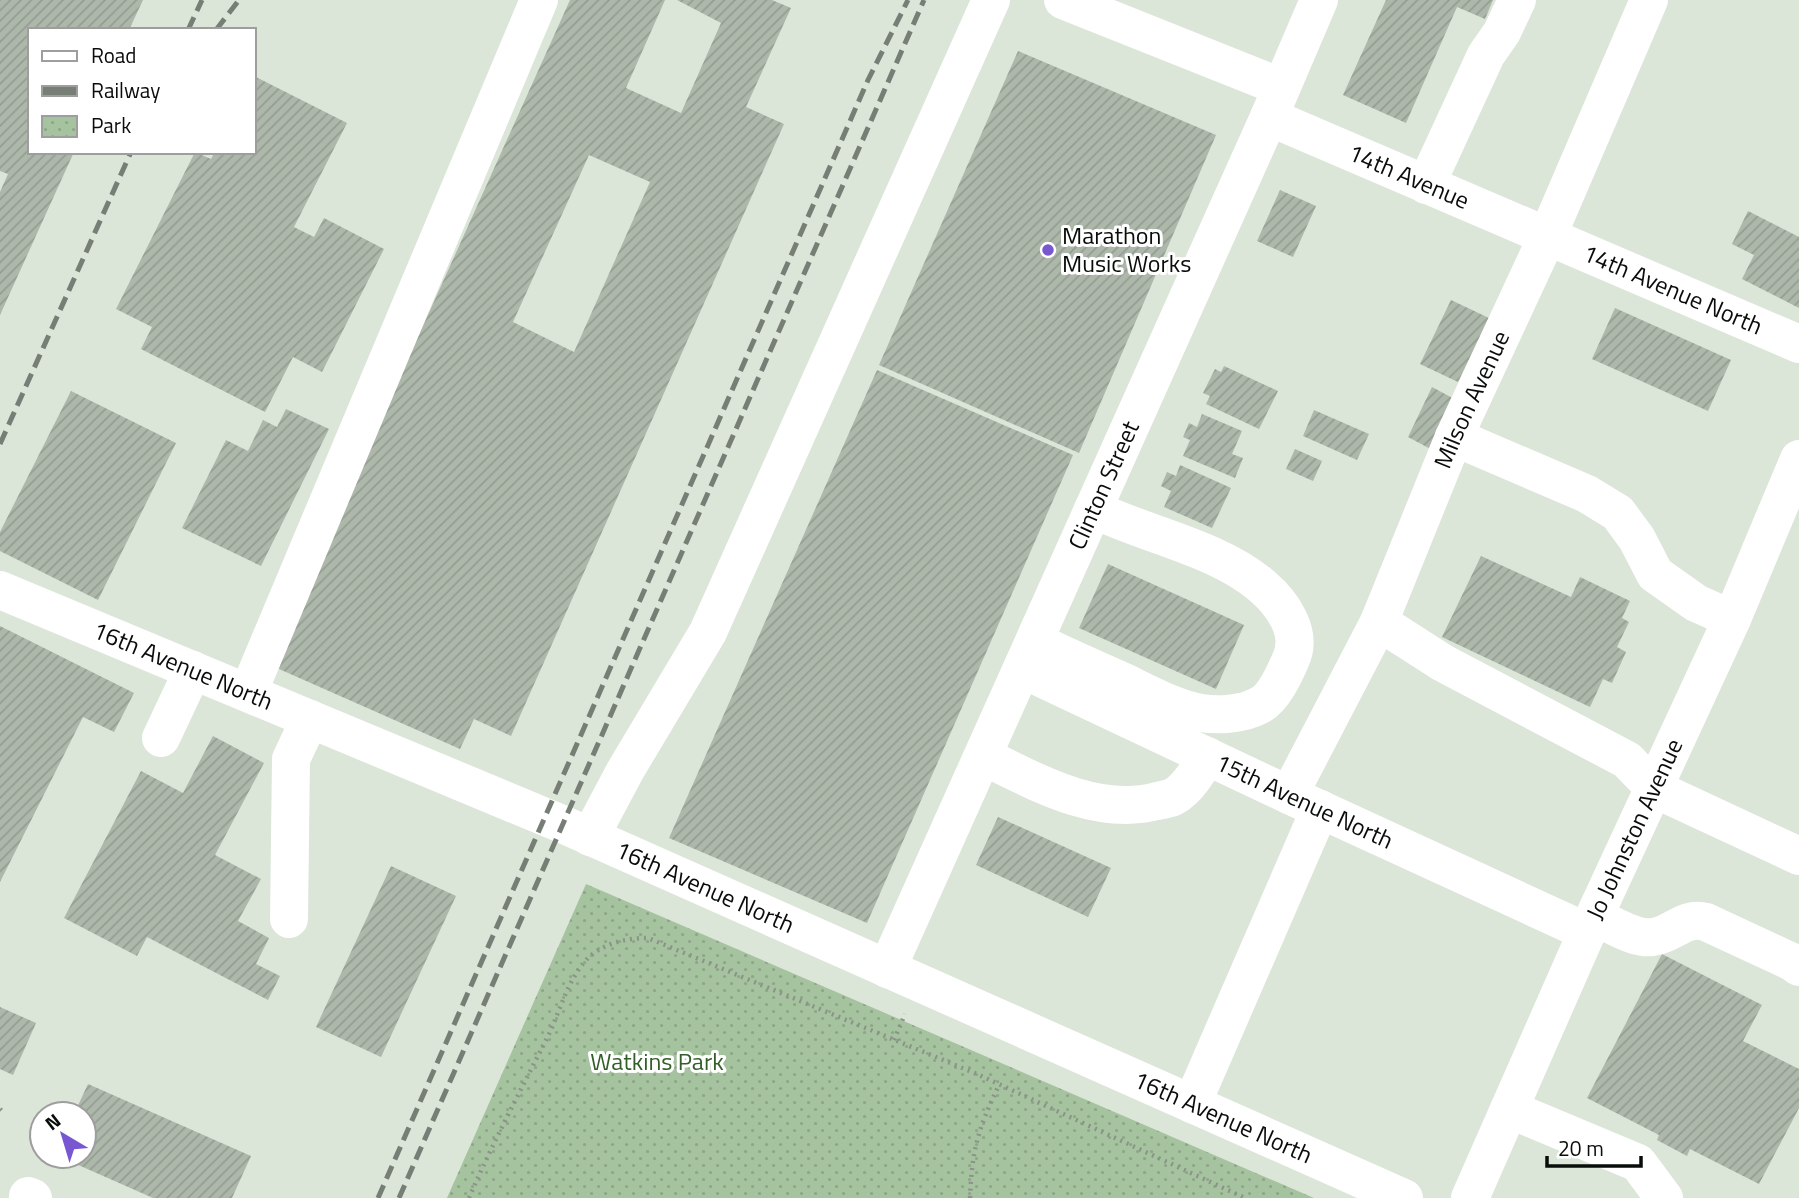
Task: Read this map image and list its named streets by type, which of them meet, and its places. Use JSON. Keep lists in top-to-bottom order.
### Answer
{
  "streets": {
    "street": [
      "14th Avenue",
      "14th Avenue North",
      "Milson Avenue",
      "Clinton Street",
      "16th Avenue North",
      "15th Avenue North",
      "Jo Johnston Avenue"
    ]
  },
  "crossings": [
    ["14th Avenue", "14th Avenue North"],
    ["14th Avenue", "Milson Avenue"],
    ["14th Avenue", "Clinton Street"],
    ["14th Avenue North", "Milson Avenue"],
    ["Milson Avenue", "16th Avenue North"],
    ["Milson Avenue", "15th Avenue North"],
    ["Clinton Street", "16th Avenue North"],
    ["Clinton Street", "15th Avenue North"],
    ["15th Avenue North", "Jo Johnston Avenue"]
  ],
  "parks": ["Watkins Park"],
  "places": ["Marathon Music Works"],
  "legend": ["Road", "Railway", "Park"],
  "scale_bar": "20 m",
  "north": "top left"
}
